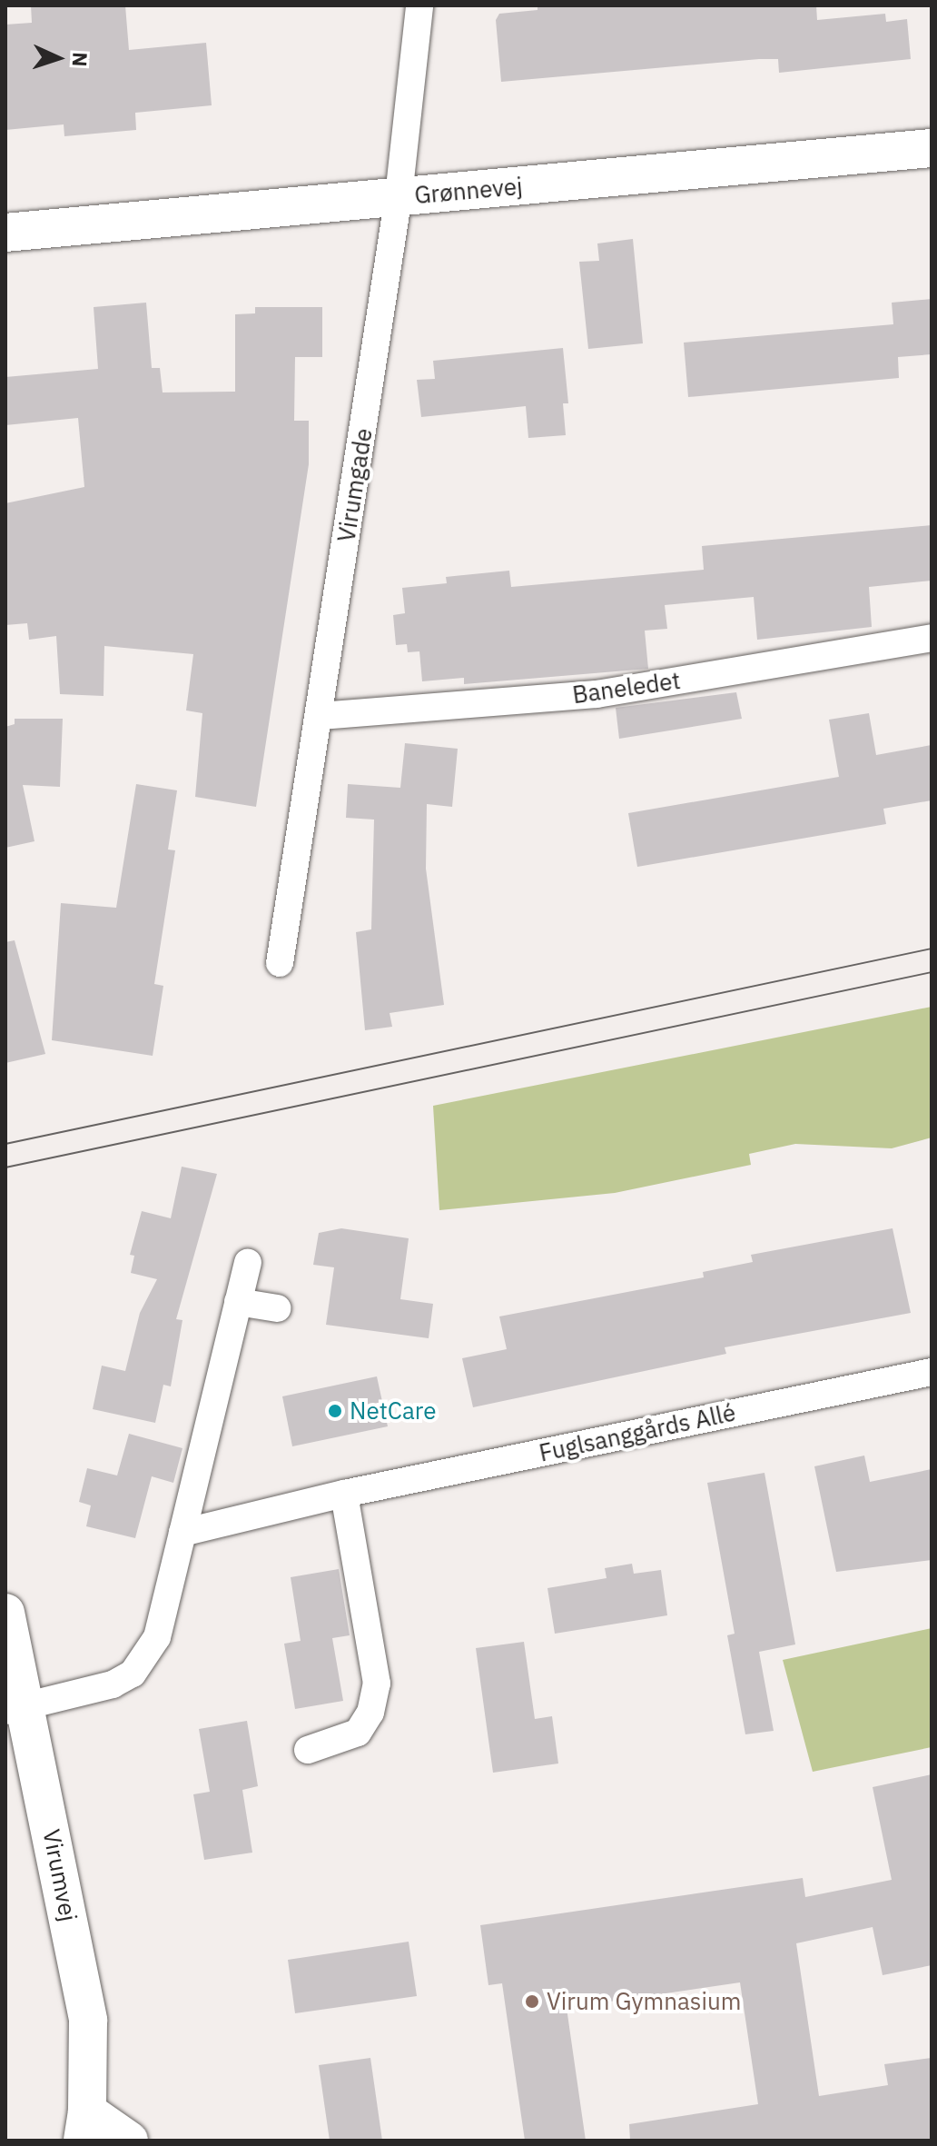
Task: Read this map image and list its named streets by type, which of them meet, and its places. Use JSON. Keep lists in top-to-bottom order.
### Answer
{
  "streets": {
    "street": [
      "Grønnevej",
      "Virumgade",
      "Baneledet",
      "Fuglsanggårds Allé",
      "Virumvej"
    ]
  },
  "crossings": [
    ["Grønnevej", "Virumgade"],
    ["Virumgade", "Baneledet"]
  ],
  "places": ["NetCare", "Virum Gymnasium"],
  "north": "right"
}
